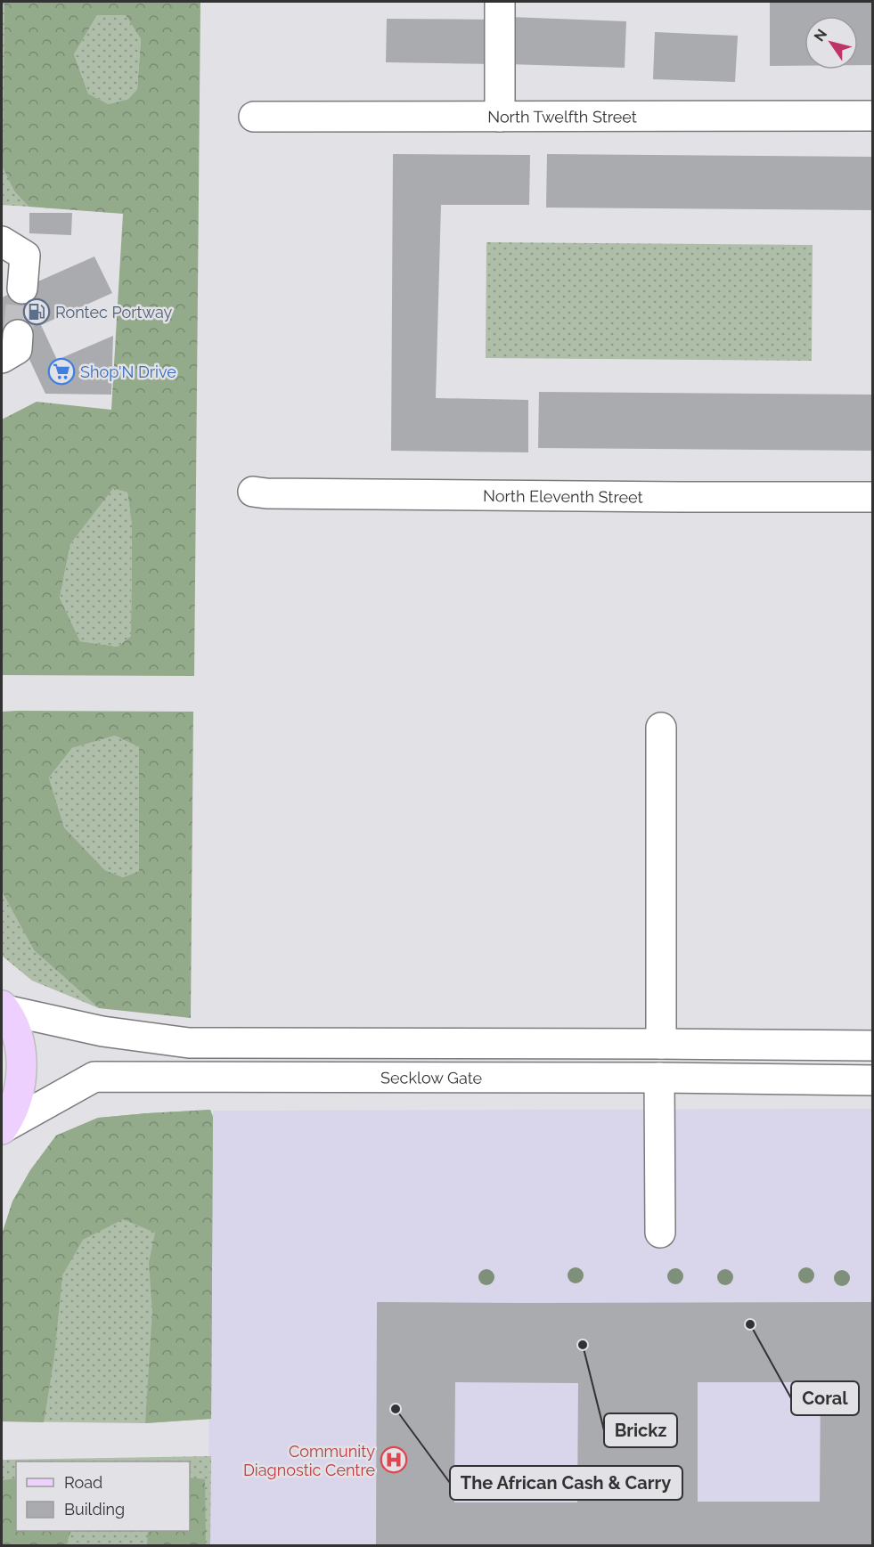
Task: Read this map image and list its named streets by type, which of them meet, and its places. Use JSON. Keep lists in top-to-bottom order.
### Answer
{
  "streets": {
    "street": ["North Twelfth Street", "North Eleventh Street", "Secklow Gate"]
  },
  "places": {
    "fuel station": ["Rontec Portway"],
    "supermarket": ["Shop'N Drive"],
    "other": ["Coral", "Brickz", "The African Cash & Carry"],
    "hospital": ["Community Diagnostic Centre"]
  },
  "legend": ["Road", "Building"],
  "north": "top left"
}
